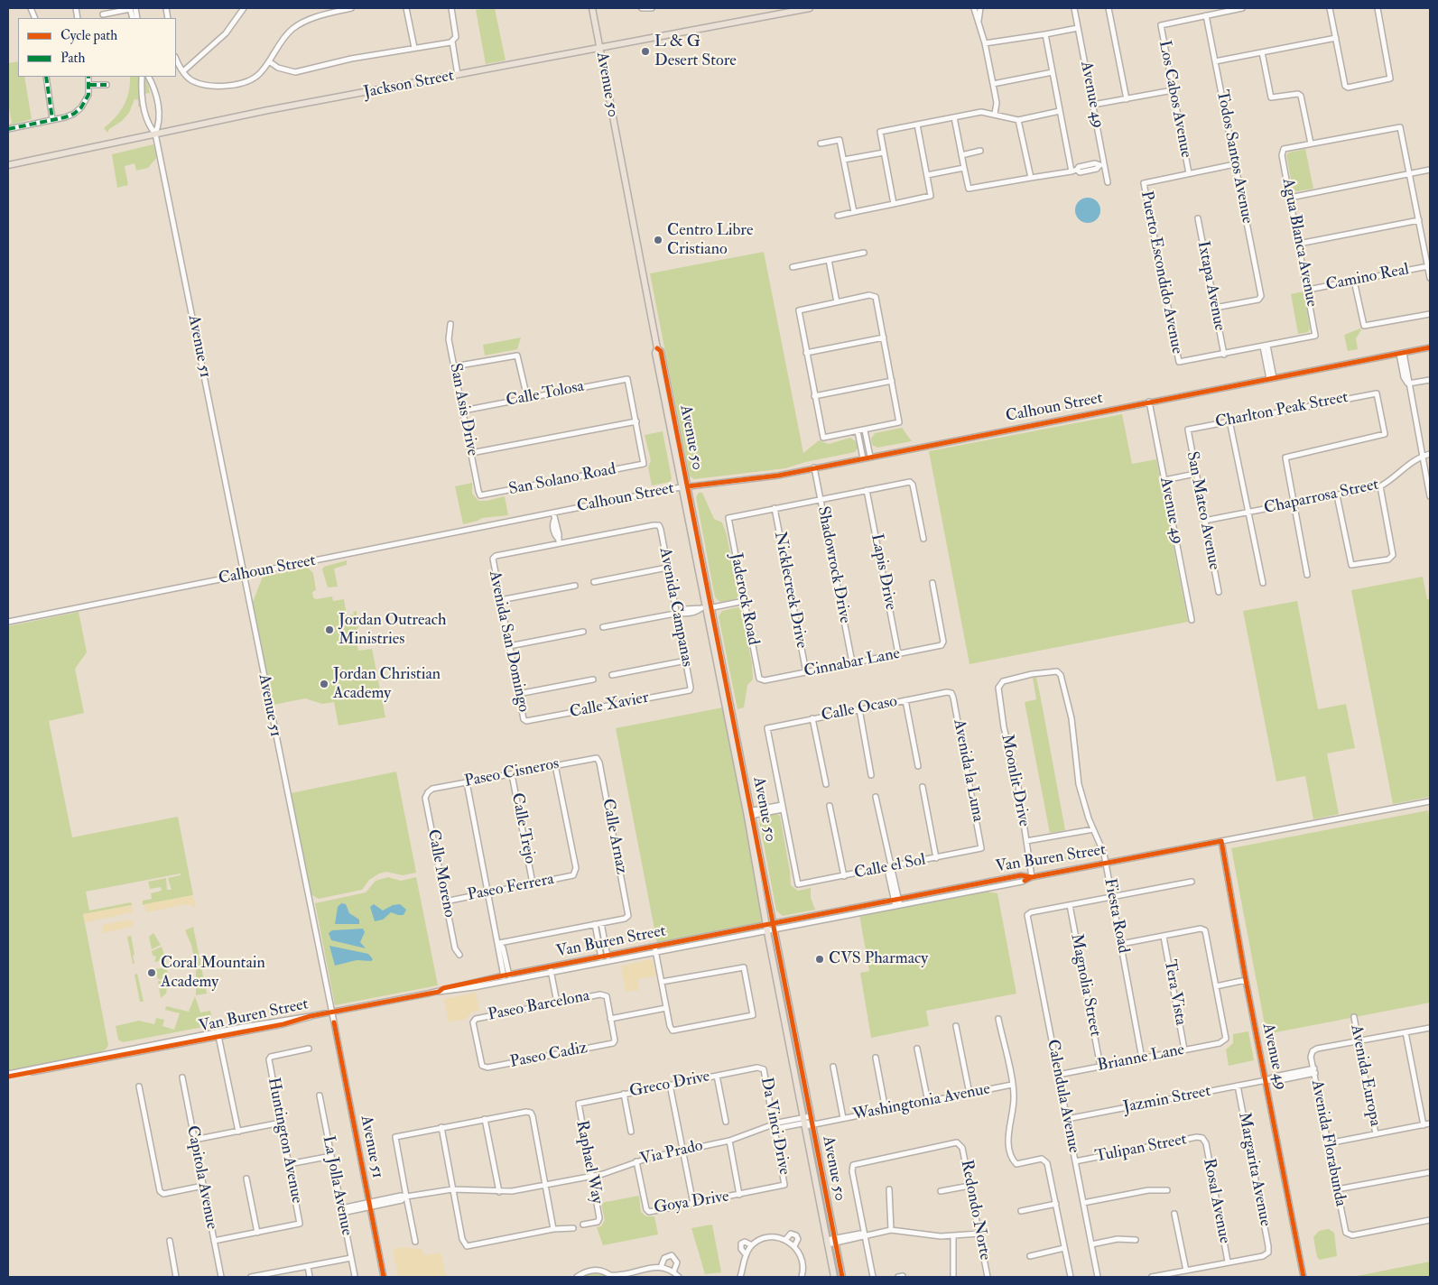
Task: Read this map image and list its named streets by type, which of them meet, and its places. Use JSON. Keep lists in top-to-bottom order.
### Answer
{
  "streets": {
    "main road": ["Jackson Street", "Avenue 50"],
    "street": [
      "Avenue 49",
      "Los Cabos Avenue",
      "Todos Santos Avenue",
      "Agua Blanca Avenue",
      "Puerto Escondido Avenue",
      "Camino Real",
      "Ixtapa Avenue",
      "Avenue 51",
      "Calle Tolosa",
      "Calhoun Street",
      "San Asis Drive",
      "Charlton Peak Street",
      "San Solano Road",
      "Chaparrosa Street",
      "San Mateo Avenue",
      "Shadowrock Drive",
      "Lapis Drive",
      "Nicklecreek Drive",
      "Jaderock Road",
      "Avenida Campanas",
      "Avenida San Domingo",
      "Cinnabar Lane",
      "Calle Xavier",
      "Calle Ocaso",
      "Avenida la Luna",
      "Paseo Cisneros",
      "Moonlit Drive",
      "Calle Trejo",
      "Calle Arnaz",
      "Van Buren Street",
      "Calle el Sol",
      "Calle Moreno",
      "Paseo Ferrera",
      "Fiesta Road",
      "Magnolia Street",
      "Tera Vista",
      "Paseo Barcelona",
      "Paseo Cadiz",
      "Brianne Lane",
      "Avenida Europa",
      "Greco Drive",
      "Calendula Avenue",
      "Jazmin Street",
      "Washingtonia Avenue",
      "Da Vinci Drive",
      "Huntington Avenue",
      "Avenida Florabunda",
      "Tulipan Street",
      "Via Prado",
      "Raphael Way",
      "Margarita Avenue",
      "Capitola Avenue",
      "La Jolla Avenue",
      "Rosal Avenue",
      "Goya Drive",
      "Redondo Norte"
    ]
  },
  "crossings": [
    ["Jackson Street", "Avenue 50"],
    ["Jackson Street", "Avenue 51"],
    ["Avenue 50", "Calhoun Street"],
    ["Avenue 50", "Van Buren Street"],
    ["Avenue 50", "Washingtonia Avenue"],
    ["Avenue 50", "Via Prado"],
    ["Avenue 49", "Calhoun Street"],
    ["Avenue 49", "Van Buren Street"],
    ["Avenue 49", "Jazmin Street"],
    ["Los Cabos Avenue", "Todos Santos Avenue"],
    ["Los Cabos Avenue", "Puerto Escondido Avenue"],
    ["Todos Santos Avenue", "Ixtapa Avenue"],
    ["Agua Blanca Avenue", "Camino Real"],
    ["Puerto Escondido Avenue", "Ixtapa Avenue"],
    ["Avenue 51", "Calhoun Street"],
    ["Avenue 51", "Van Buren Street"],
    ["Avenue 51", "Via Prado"],
    ["Calle Tolosa", "San Asis Drive"],
    ["Calle Tolosa", "San Solano Road"],
    ["Calhoun Street", "Shadowrock Drive"],
    ["San Asis Drive", "San Solano Road"],
    ["Charlton Peak Street", "Chaparrosa Street"],
    ["Charlton Peak Street", "San Mateo Avenue"],
    ["Chaparrosa Street", "San Mateo Avenue"],
    ["Shadowrock Drive", "Cinnabar Lane"],
    ["Lapis Drive", "Cinnabar Lane"],
    ["Nicklecreek Drive", "Jaderock Road"],
    ["Nicklecreek Drive", "Cinnabar Lane"],
    ["Jaderock Road", "Cinnabar Lane"],
    ["Avenida Campanas", "Avenida San Domingo"],
    ["Avenida Campanas", "Calle Xavier"],
    ["Avenida San Domingo", "Calle Xavier"],
    ["Calle Ocaso", "Avenida la Luna"],
    ["Calle Ocaso", "Calle el Sol"],
    ["Avenida la Luna", "Calle el Sol"],
    ["Paseo Cisneros", "Calle Trejo"],
    ["Paseo Cisneros", "Calle Arnaz"],
    ["Paseo Cisneros", "Calle Moreno"],
    ["Paseo Cisneros", "Paseo Ferrera"],
    ["Moonlit Drive", "Van Buren Street"],
    ["Moonlit Drive", "Fiesta Road"],
    ["Calle Trejo", "Paseo Ferrera"],
    ["Van Buren Street", "Fiesta Road"],
    ["Calle Moreno", "Paseo Ferrera"],
    ["Fiesta Road", "Brianne Lane"],
    ["Magnolia Street", "Brianne Lane"],
    ["Magnolia Street", "Calendula Avenue"],
    ["Tera Vista", "Brianne Lane"],
    ["Paseo Barcelona", "Paseo Cadiz"],
    ["Brianne Lane", "Calendula Avenue"],
    ["Avenida Europa", "Avenida Florabunda"],
    ["Greco Drive", "Da Vinci Drive"],
    ["Greco Drive", "Raphael Way"],
    ["Calendula Avenue", "Jazmin Street"],
    ["Calendula Avenue", "Tulipan Street"],
    ["Jazmin Street", "Avenida Florabunda"],
    ["Jazmin Street", "Margarita Avenue"],
    ["Washingtonia Avenue", "Via Prado"],
    ["Da Vinci Drive", "Via Prado"],
    ["Da Vinci Drive", "Goya Drive"],
    ["Tulipan Street", "Rosal Avenue"],
    ["Via Prado", "Raphael Way"],
    ["Via Prado", "La Jolla Avenue"],
    ["Via Prado", "Goya Drive"],
    ["Margarita Avenue", "Rosal Avenue"]
  ],
  "places": [
    "L & G Desert Store",
    "Centro Libre Cristiano",
    "Jordan Outreach Ministries",
    "Jordan Christian Academy",
    "CVS Pharmacy",
    "Coral Mountain Academy"
  ],
  "legend": ["Cycle path", "Path"]
}
